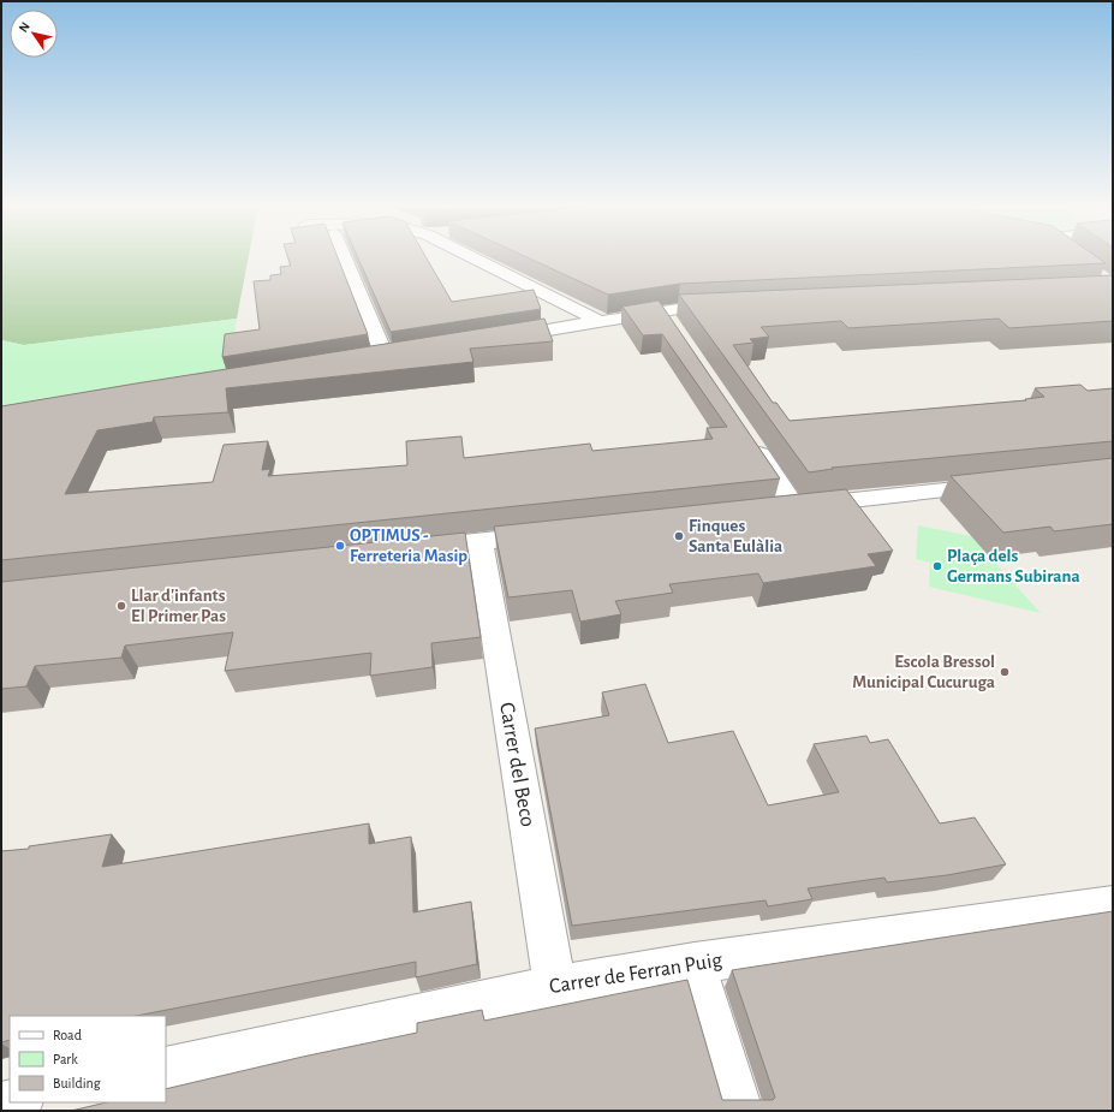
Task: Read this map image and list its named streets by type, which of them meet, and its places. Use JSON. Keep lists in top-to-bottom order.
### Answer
{
  "streets": {
    "street": ["Carrer del Beco", "Carrer de Ferran Puig"]
  },
  "crossings": [
    ["Carrer del Beco", "Carrer de Ferran Puig"]
  ],
  "places": [
    "Finques Santa Eulàlia",
    "OPTIMUS - Ferreteria Masip",
    "Plaça dels Germans Subirana",
    "Llar d'infants El Primer Pas",
    "Escola Bressol Municipal Cucuruga"
  ],
  "legend": ["Road", "Park", "Building"],
  "north": "top left"
}
